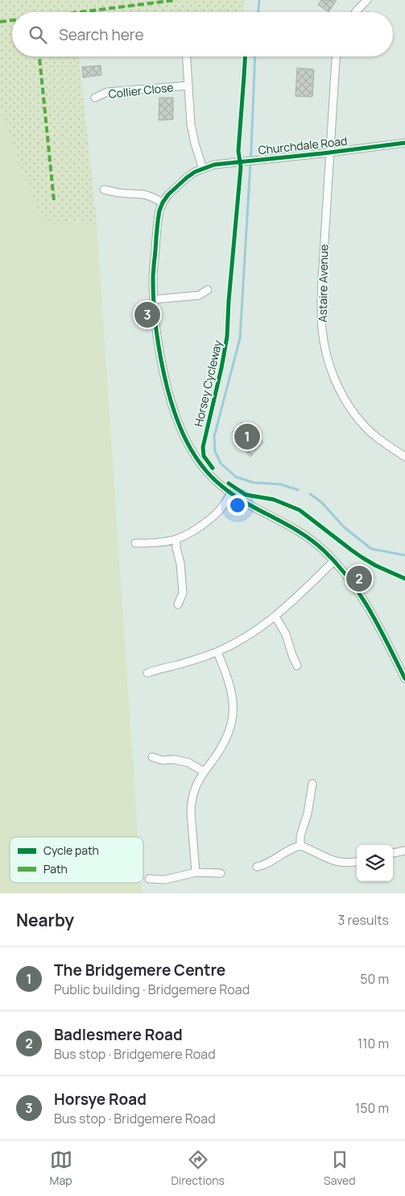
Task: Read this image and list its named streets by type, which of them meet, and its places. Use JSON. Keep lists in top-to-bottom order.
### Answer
{
  "streets": {
    "street": ["Collier Close", "Churchdale Road", "Astaire Avenue"],
    "cycle path": ["Horsey Cycleway"]
  },
  "crossings": [
    ["Churchdale Road", "Astaire Avenue"]
  ],
  "legend": ["Cycle path", "Path"],
  "page": {
    "search": "Search here",
    "pins": ["3", "1", "2"],
    "heading": ["Nearby", "3 results"],
    "list": [
      {
        "mark": "1",
        "name": "The Bridgemere Centre",
        "note": "Public building · Bridgemere Road",
        "value": "50 m"
      },
      {
        "mark": "2",
        "name": "Badlesmere Road",
        "note": "Bus stop · Bridgemere Road",
        "value": "110 m"
      },
      {
        "mark": "3",
        "name": "Horsye Road",
        "note": "Bus stop · Bridgemere Road",
        "value": "150 m"
      }
    ],
    "nav": ["Map", "Directions", "Saved"]
  }
}
